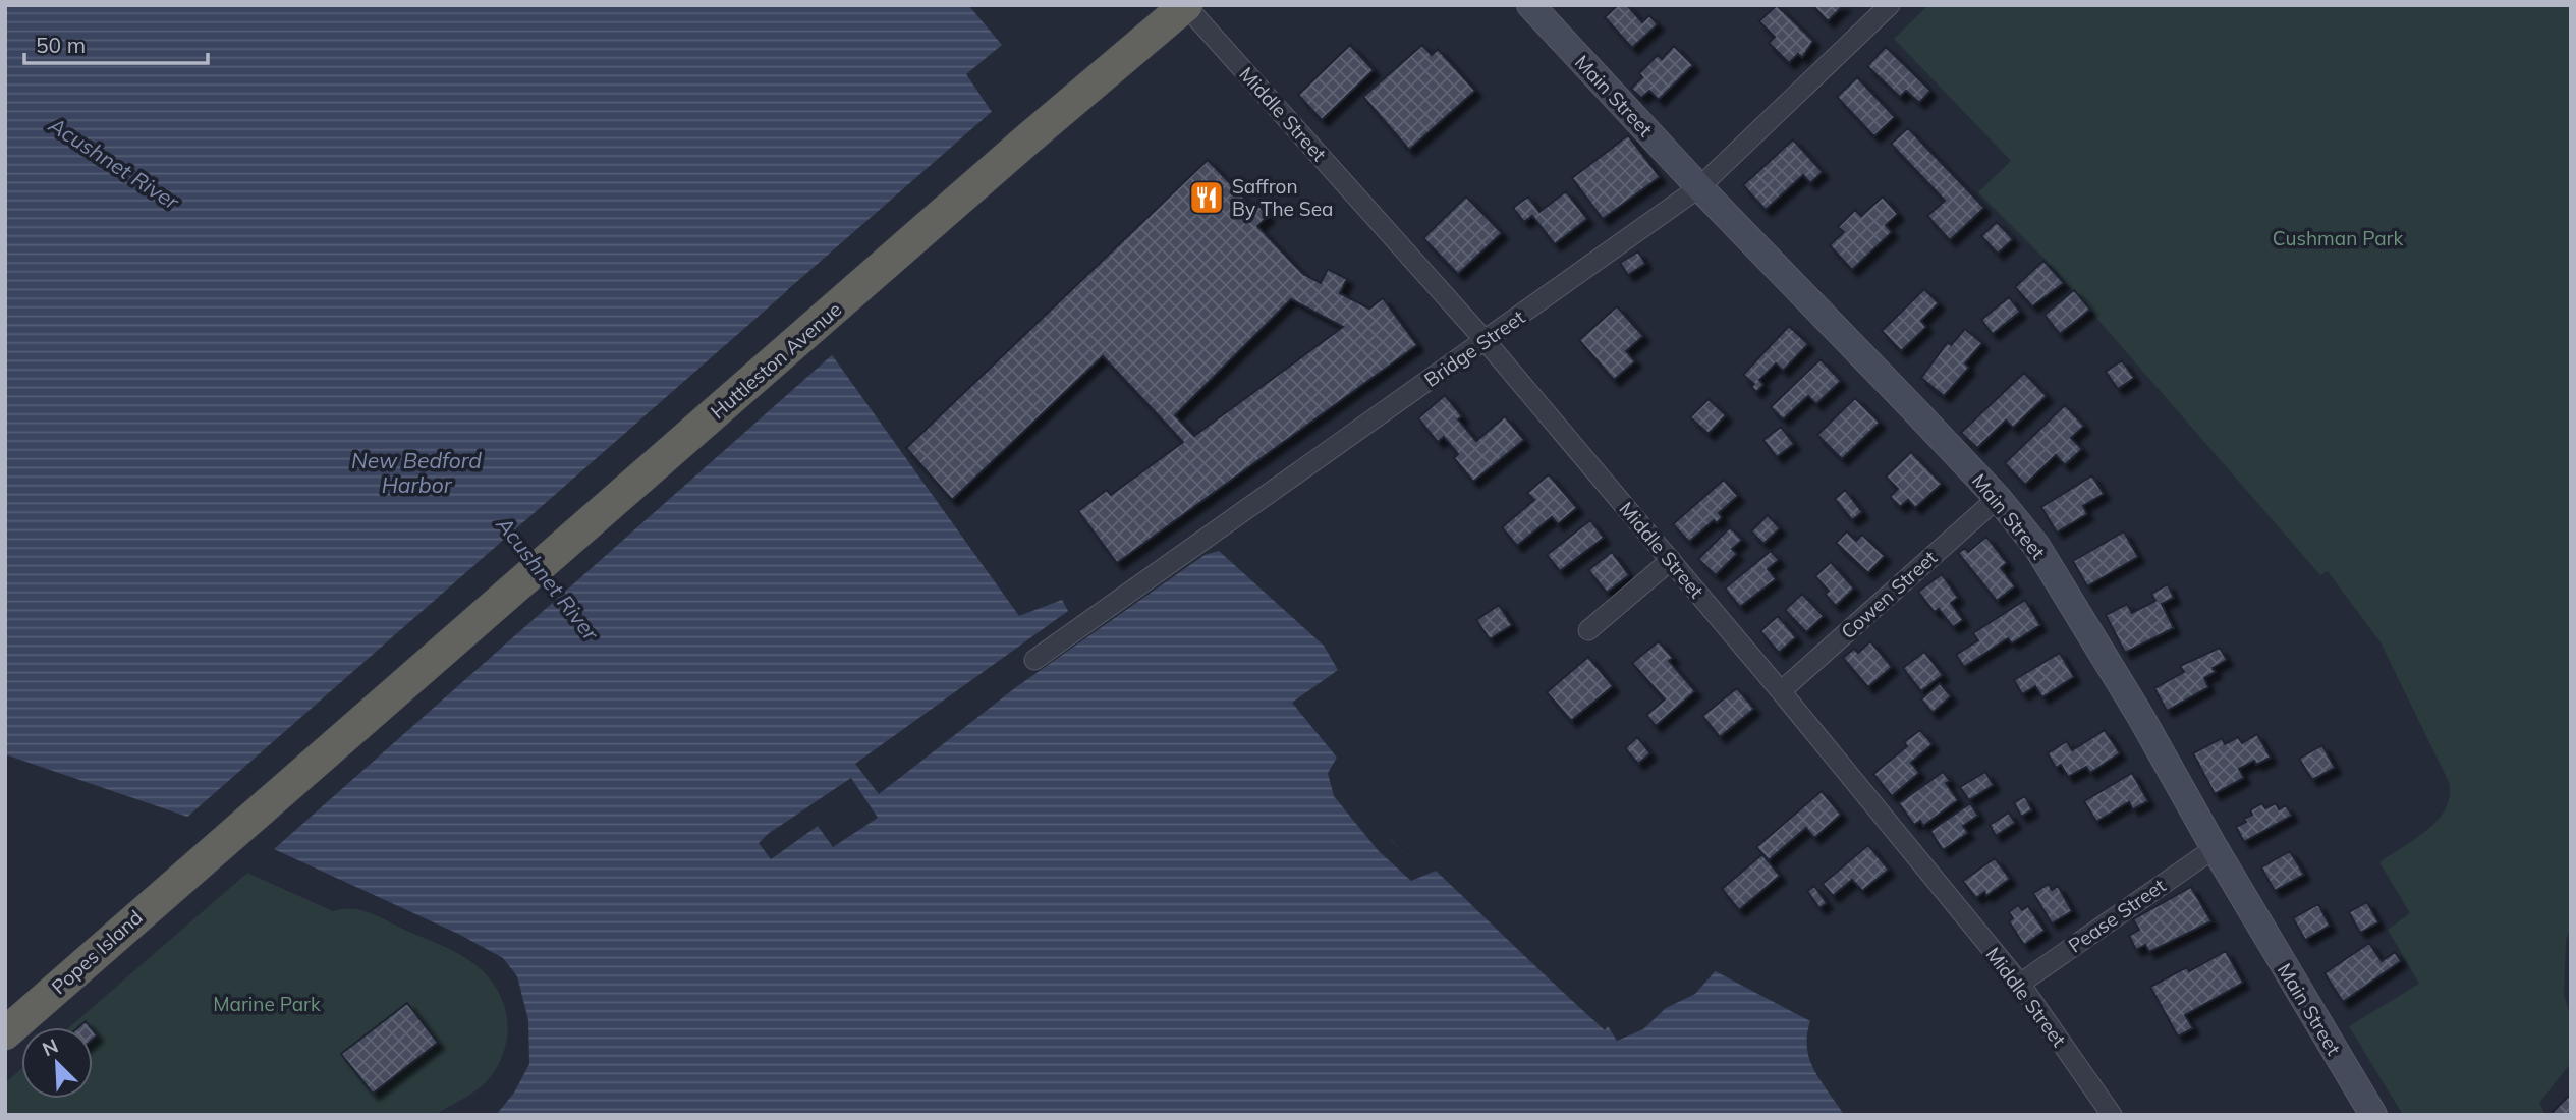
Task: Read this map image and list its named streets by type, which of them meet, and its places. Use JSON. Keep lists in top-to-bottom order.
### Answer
{
  "streets": {
    "highway": ["Huttleston Avenue", "Popes Island"],
    "main road": ["Main Street"],
    "street": [
      "Middle Street",
      "Bridge Street",
      "Cowen Street",
      "Pease Street"
    ]
  },
  "crossings": [
    ["Main Street", "Bridge Street"],
    ["Main Street", "Cowen Street"],
    ["Main Street", "Pease Street"],
    ["Middle Street", "Bridge Street"],
    ["Middle Street", "Huttleston Avenue"],
    ["Middle Street", "Cowen Street"],
    ["Middle Street", "Pease Street"],
    ["Huttleston Avenue", "Popes Island"]
  ],
  "water": ["Acushnet River", "New Bedford Harbor"],
  "parks": ["Cushman Park", "Marine Park"],
  "places": {
    "restaurant": ["Saffron By The Sea"]
  },
  "scale_bar": "50 m",
  "north": "top left"
}
